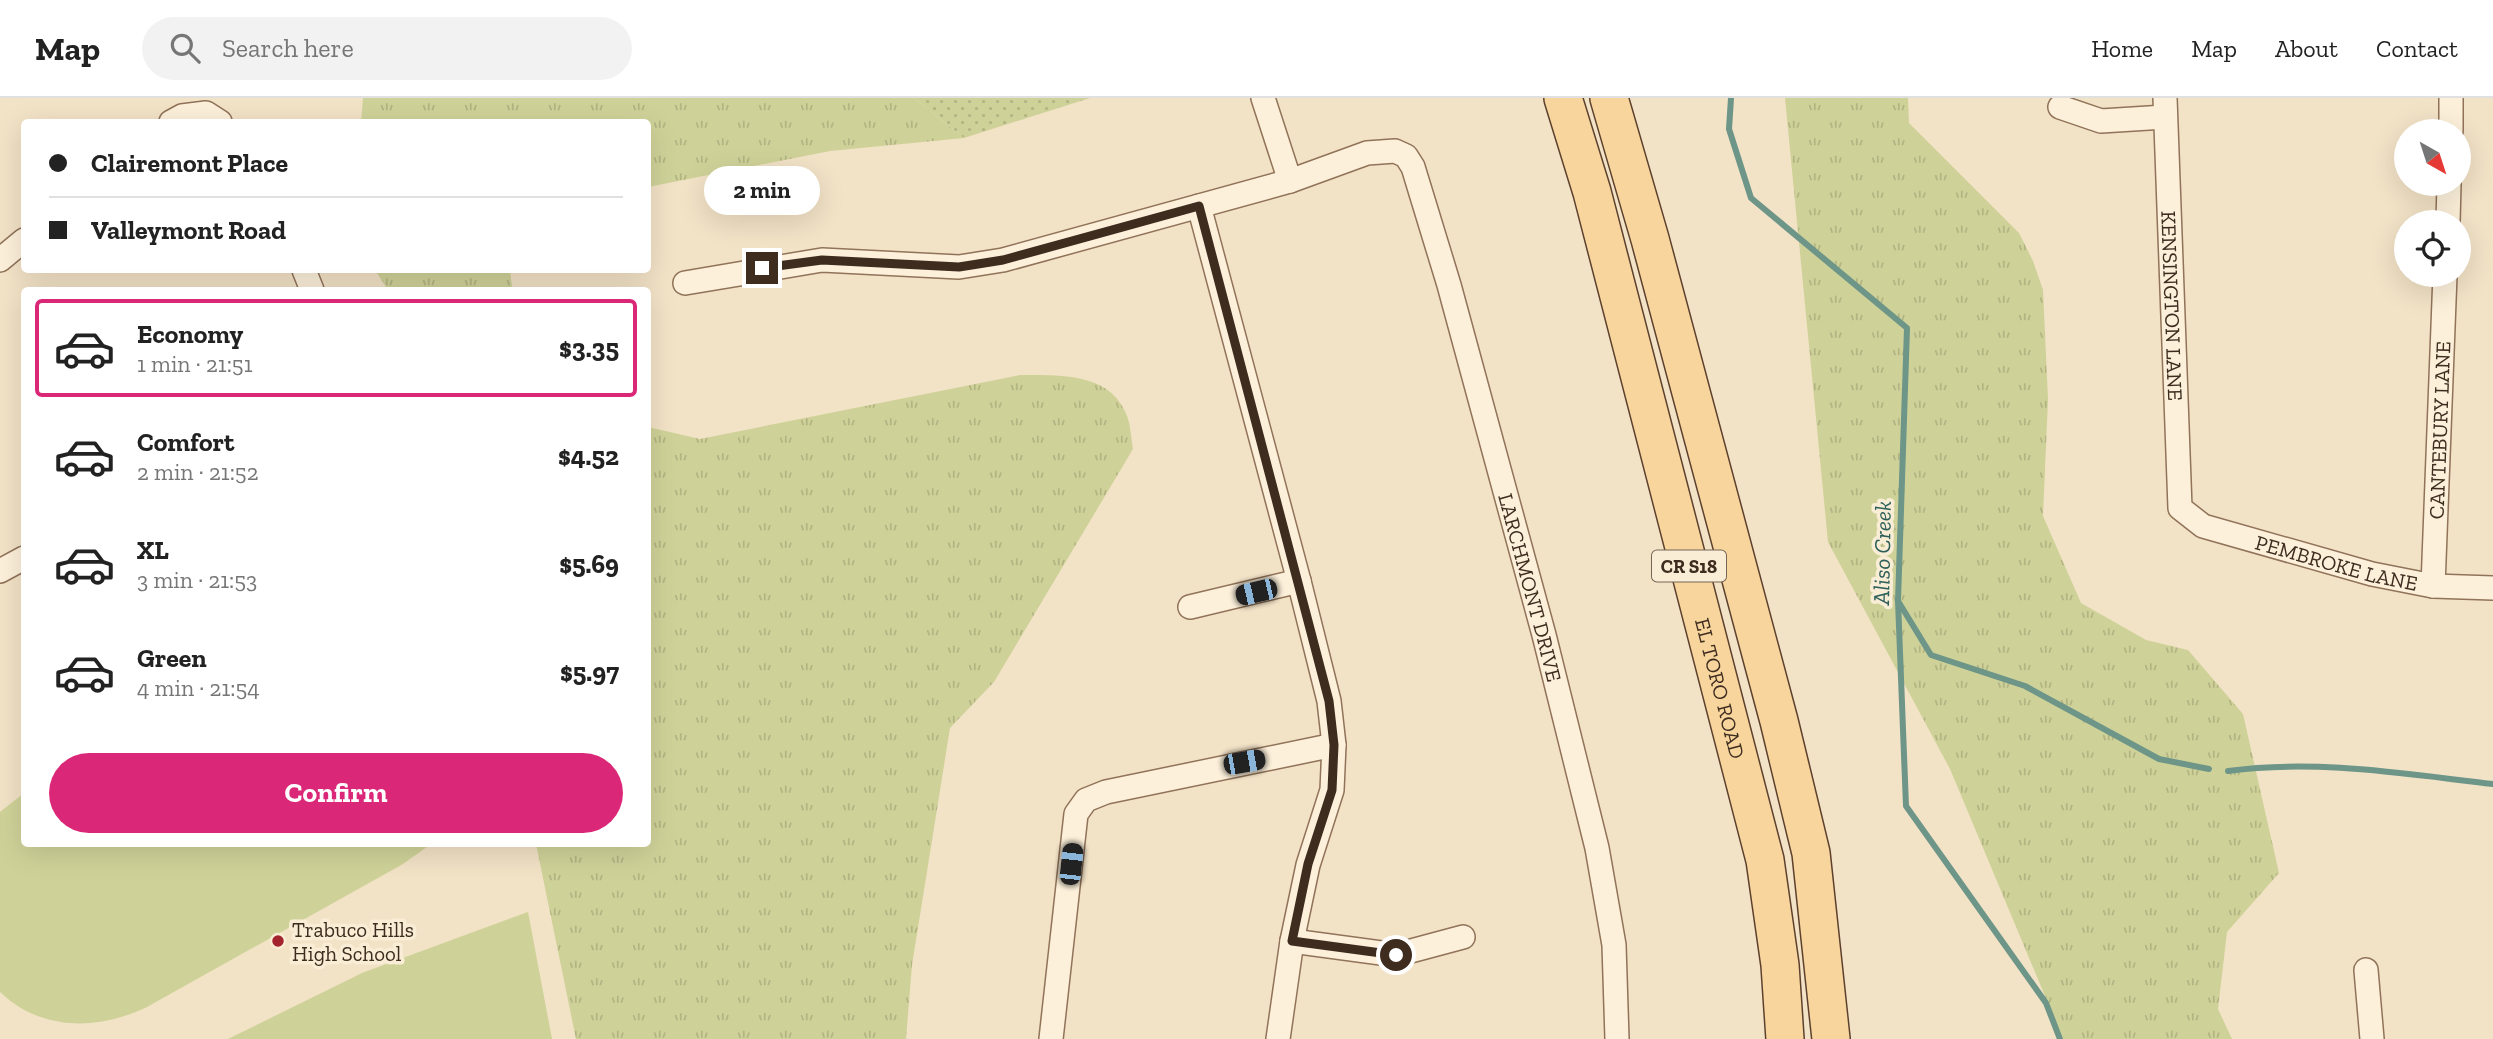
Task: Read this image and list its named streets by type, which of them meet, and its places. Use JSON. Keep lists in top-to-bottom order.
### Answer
{
  "streets": {
    "main road": ["CR S18", "EL TORO ROAD"],
    "street": [
      "KENSINGTON LANE",
      "CANTEBURY LANE",
      "PEMBROKE LANE",
      "LARCHMONT DRIVE"
    ]
  },
  "crossings": [
    ["KENSINGTON LANE", "PEMBROKE LANE"],
    ["CANTEBURY LANE", "PEMBROKE LANE"]
  ],
  "water": ["Aliso Creek"],
  "places": ["Trabuco Hills High School"],
  "north": "bottom right",
  "page": {
    "header": "Map",
    "search": "Search here",
    "nav": [
      "Home",
      "Map",
      "About",
      "Contact"
    ],
    "banner": ["Clairemont Place", "Valleymont Road"],
    "bubble": "2 min",
    "list": [
      {
        "name": "Economy",
        "note": "1 min · 21:51",
        "value": "$3.35"
      },
      {
        "name": "Comfort",
        "note": "2 min · 21:52",
        "value": "$4.52"
      },
      {
        "name": "XL",
        "note": "3 min · 21:53",
        "value": "$5.69"
      },
      {
        "name": "Green",
        "note": "4 min · 21:54",
        "value": "$5.97"
      }
    ],
    "buttons": "Confirm"
  }
}
